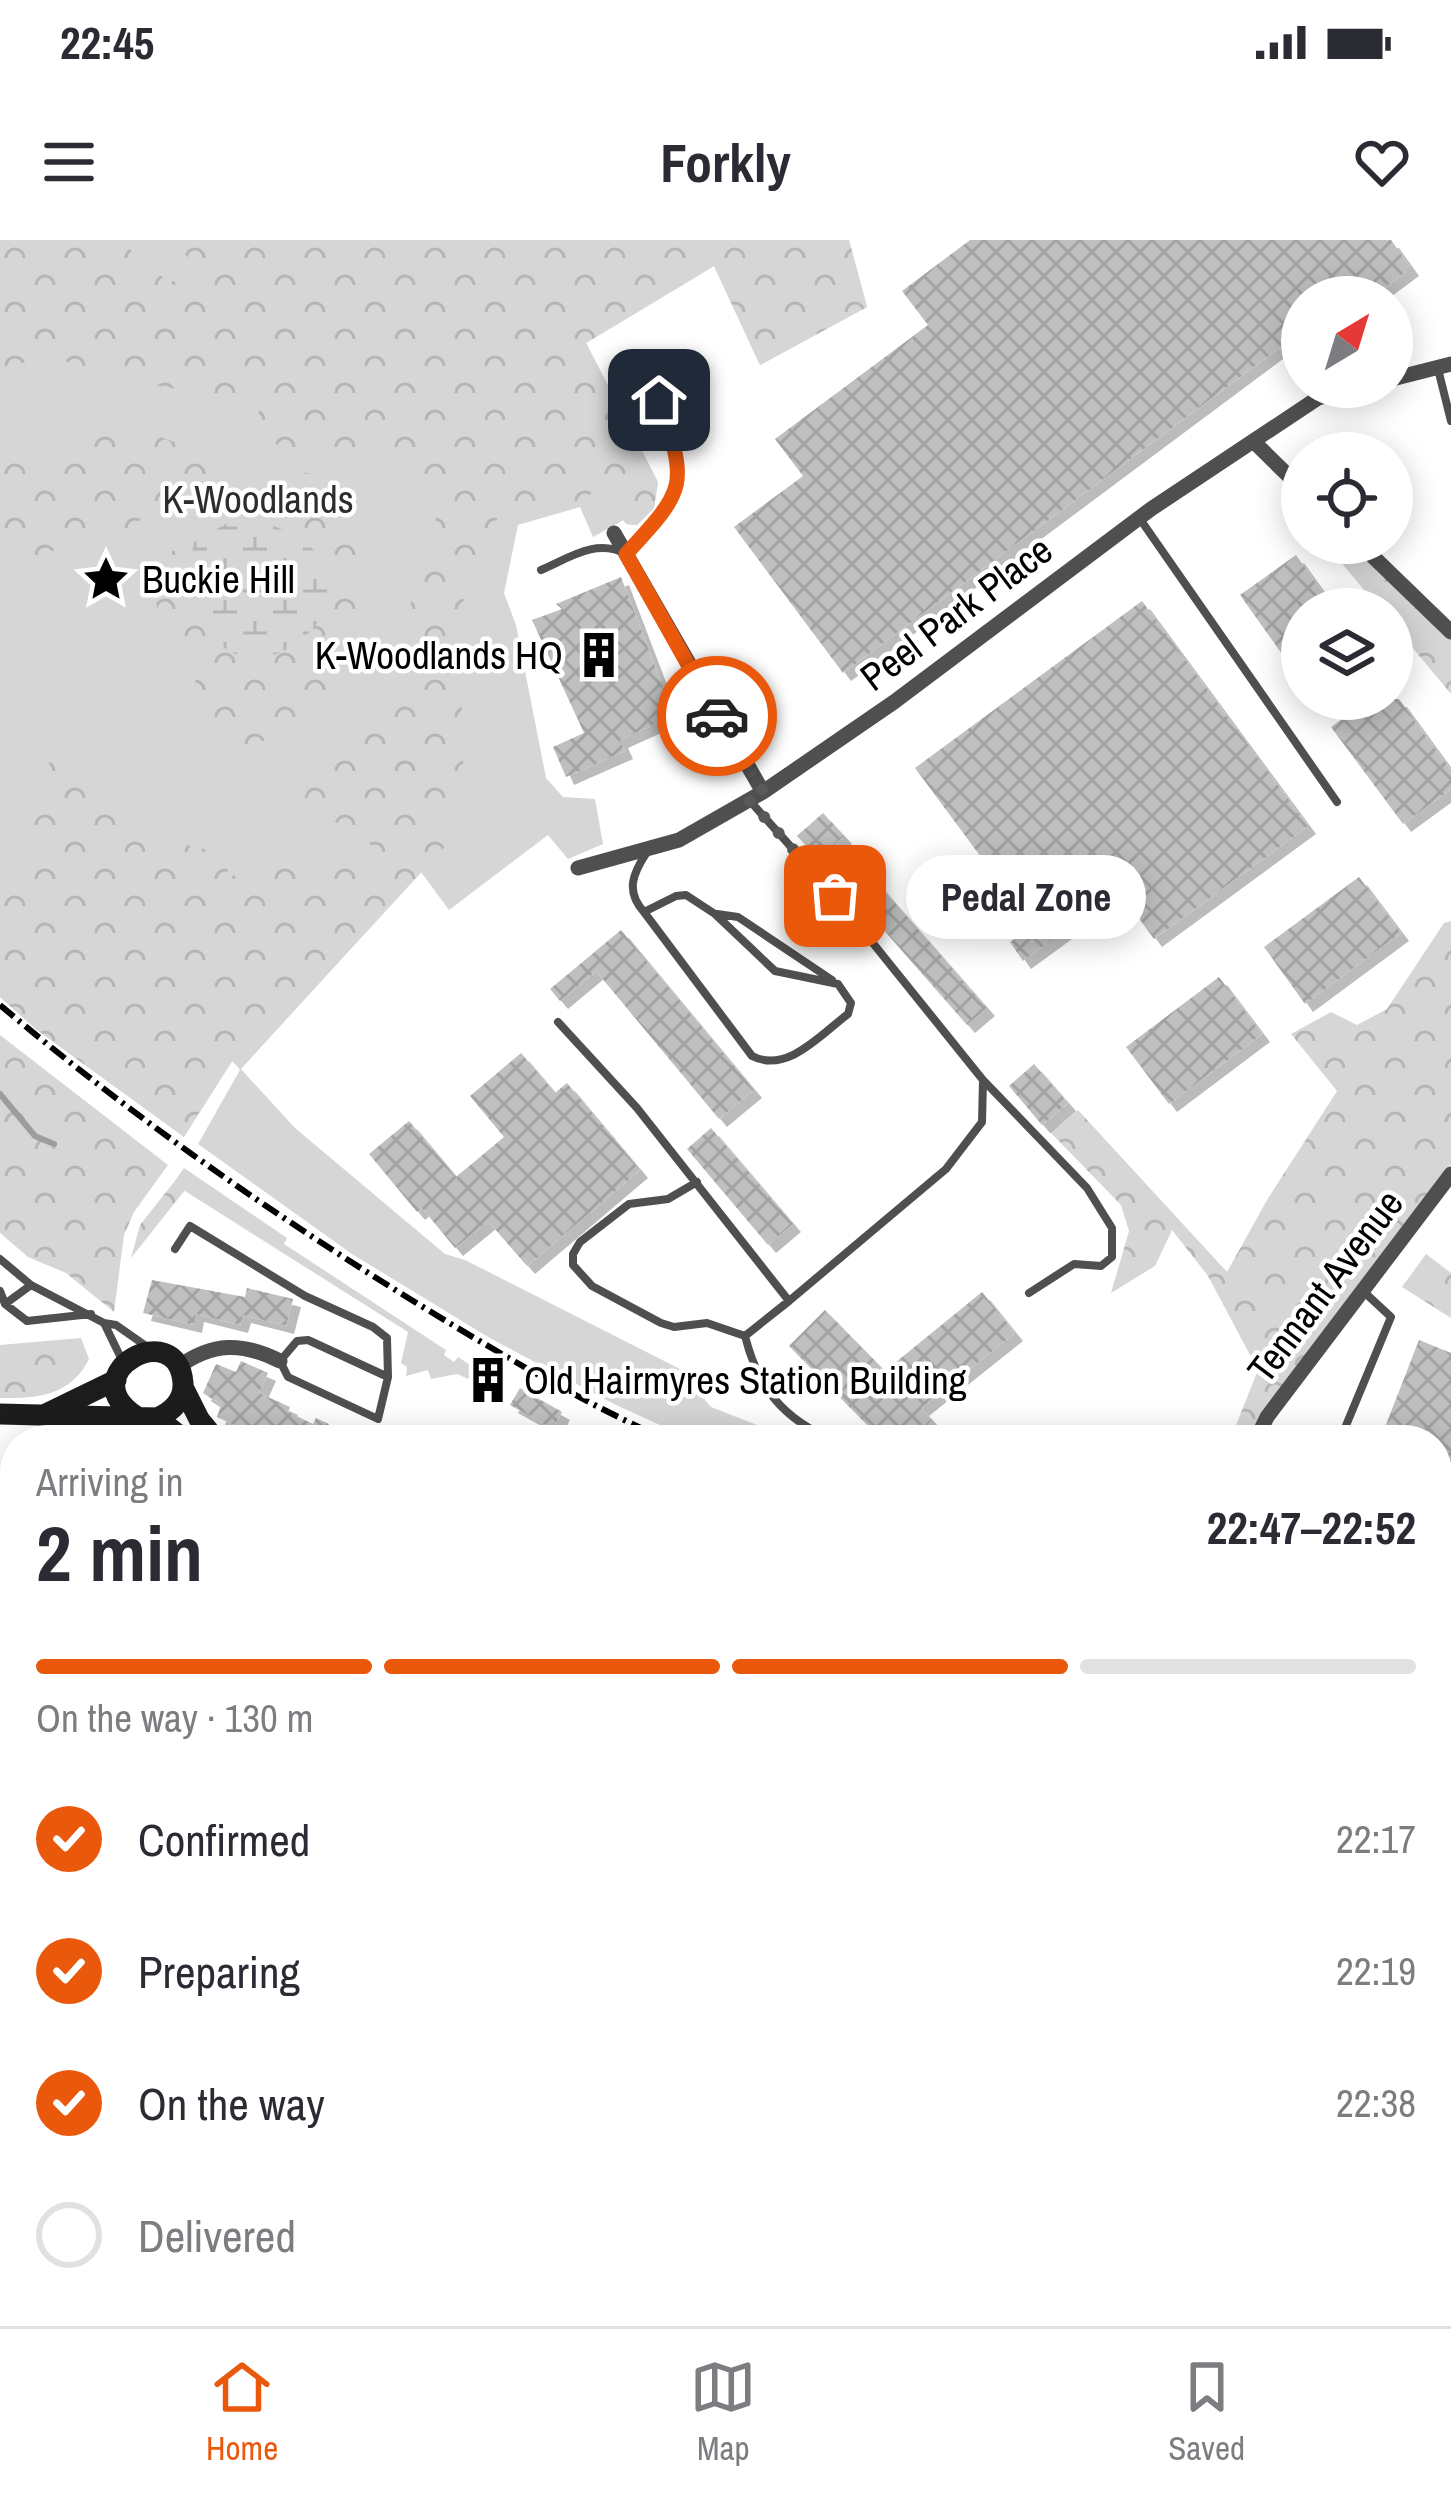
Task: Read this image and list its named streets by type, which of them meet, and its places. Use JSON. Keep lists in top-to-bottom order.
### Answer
{
  "streets": {
    "street": ["Peel Park Place", "Tennant Avenue"]
  },
  "parks": ["K-Woodlands"],
  "places": {
    "place": ["Buckie Hill"],
    "building": ["K-Woodlands HQ", "Old Hairmyres Station Building"],
    "other": ["Pedal Zone"]
  },
  "north": "top right",
  "page": {
    "status": "22:45",
    "header": "Forkly",
    "bubble": "Pedal Zone",
    "heading": ["2 min", "Arriving in", "22:47–22:52"],
    "bar": "On the way · 130 m",
    "list": [
      ["Confirmed", "22:17"],
      ["Preparing", "22:19"],
      ["On the way", "22:38"],
      "Delivered"
    ],
    "tabs": ["Home", "Map", "Saved"]
  }
}
